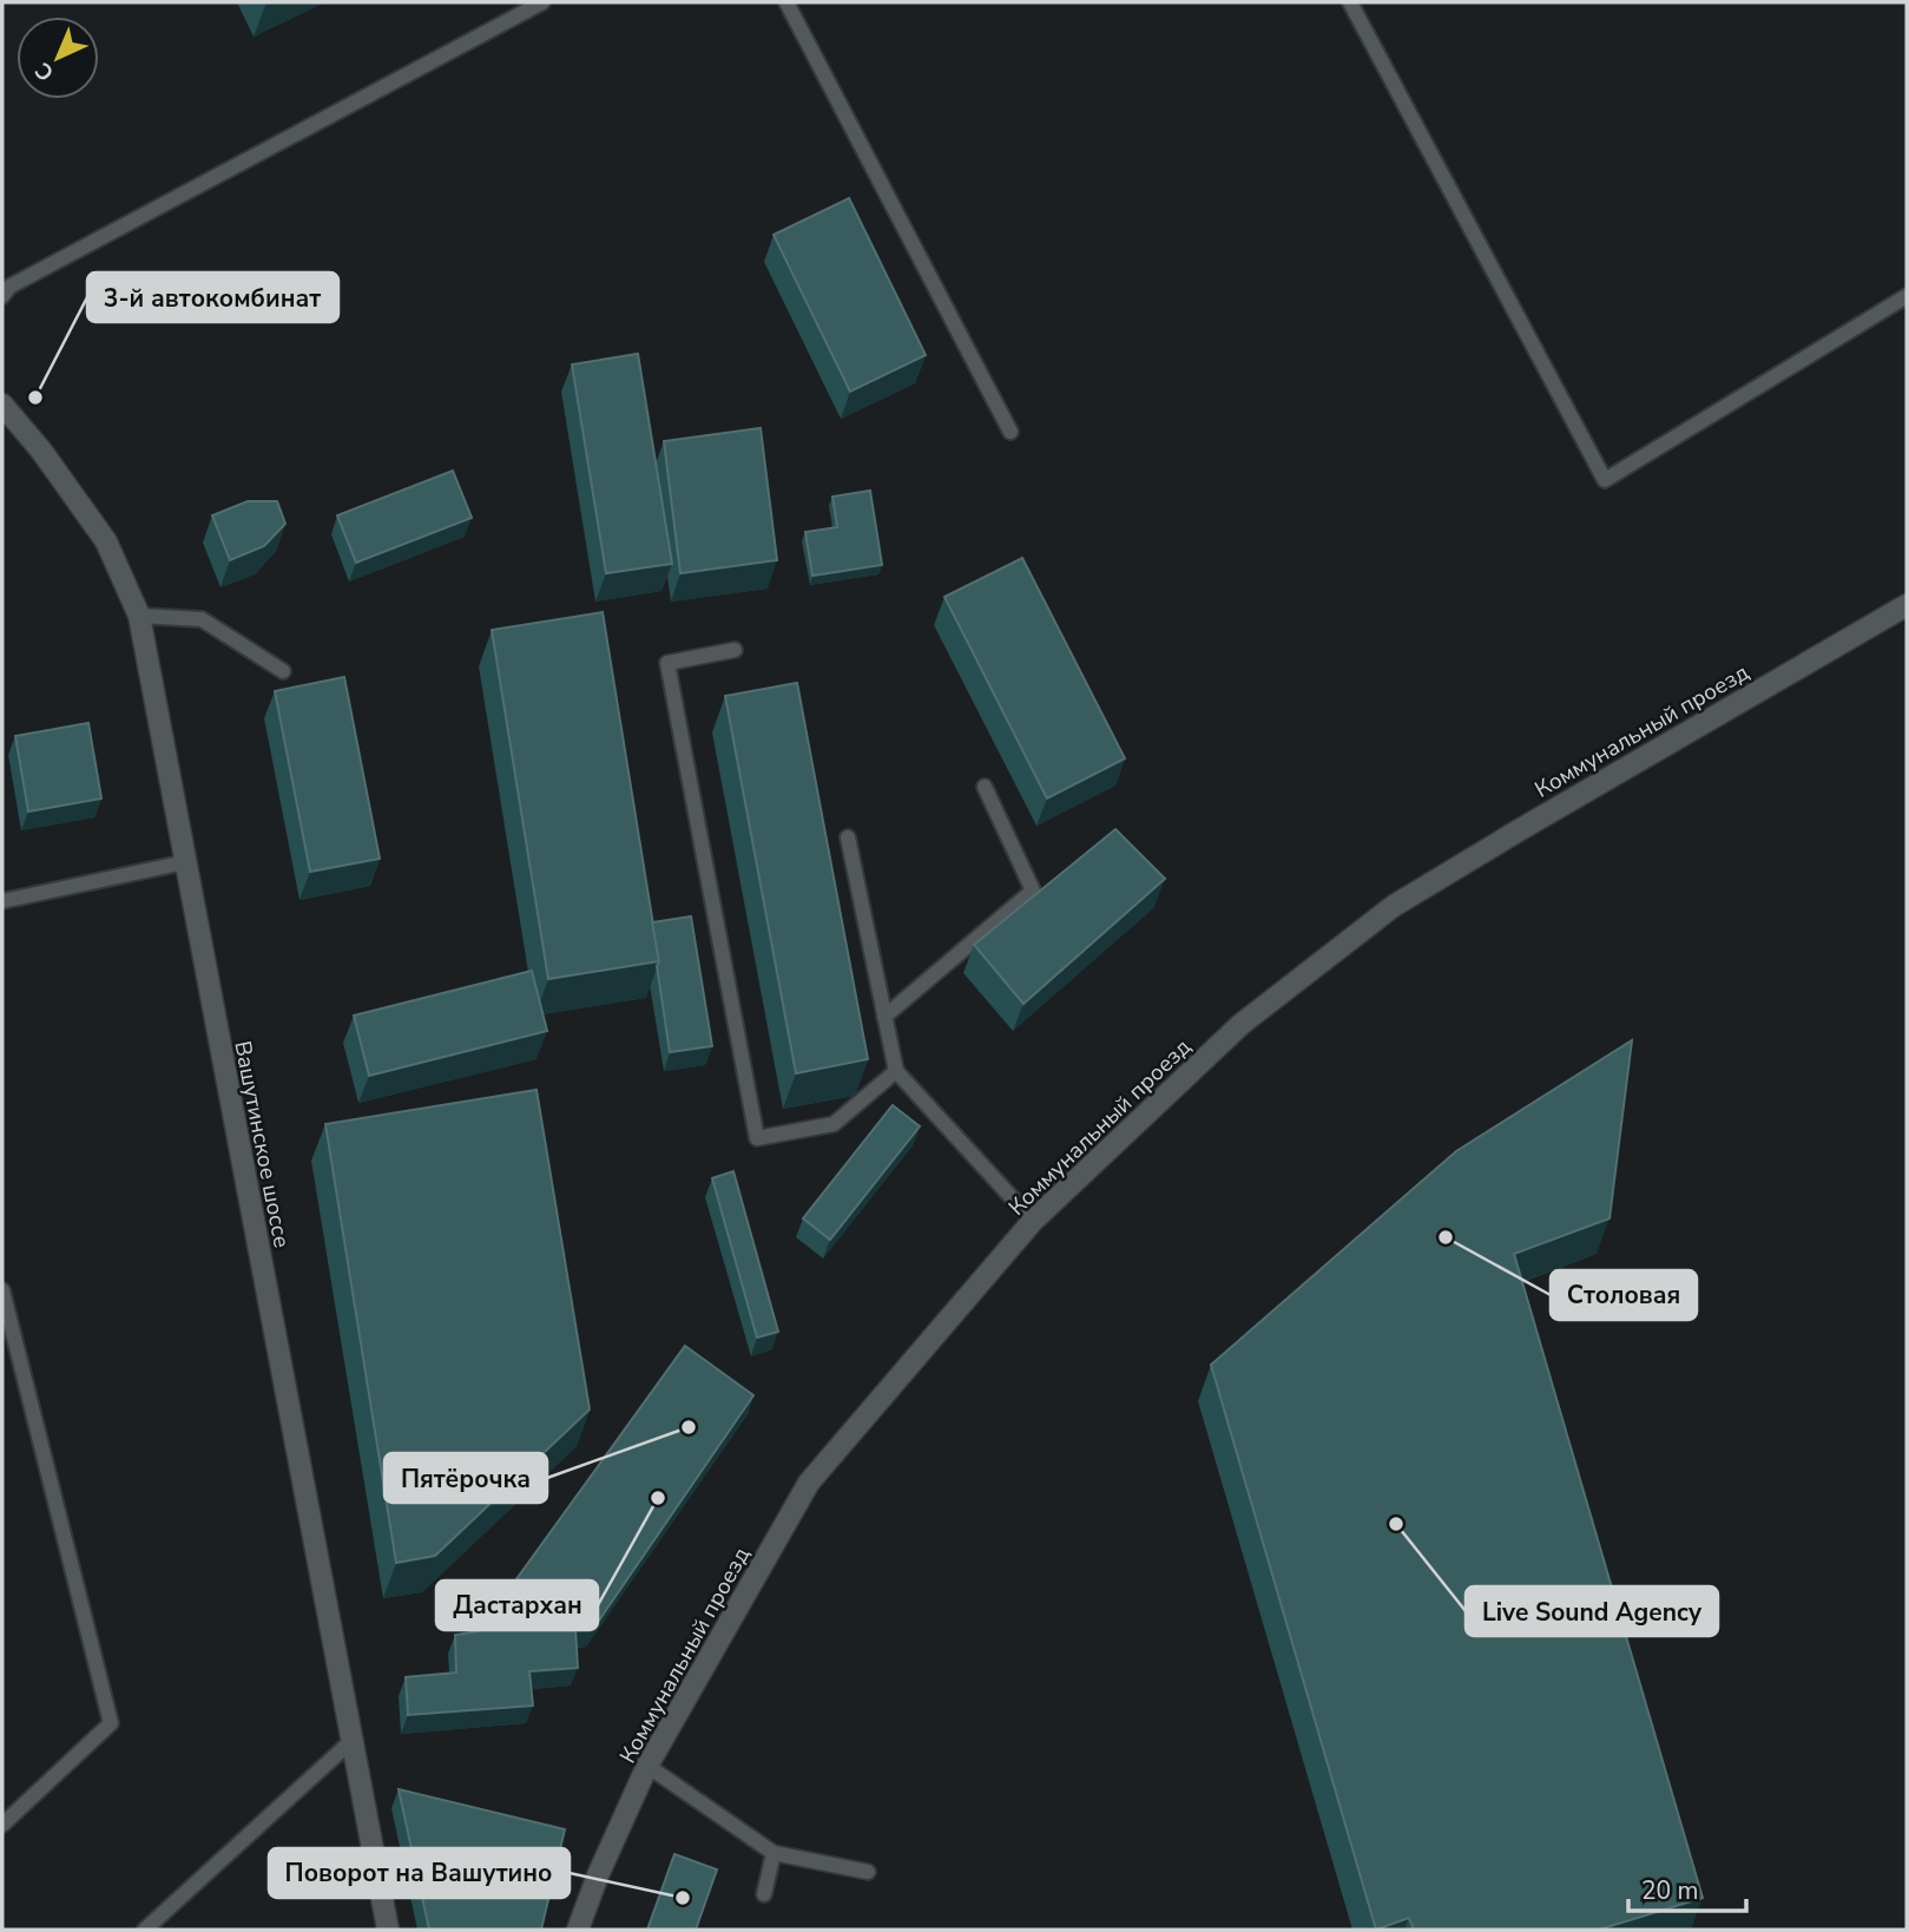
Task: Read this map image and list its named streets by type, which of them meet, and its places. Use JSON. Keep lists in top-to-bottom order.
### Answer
{
  "streets": {
    "street": ["Коммунальный проезд", "Вашутинское шоссе"]
  },
  "places": [
    "3-й автокомбинат",
    "Столовая",
    "Пятёрочка",
    "Дастархан",
    "Live Sound Agency",
    "Поворот на Вашутино"
  ],
  "scale_bar": "20 m",
  "north": "bottom left"
}
